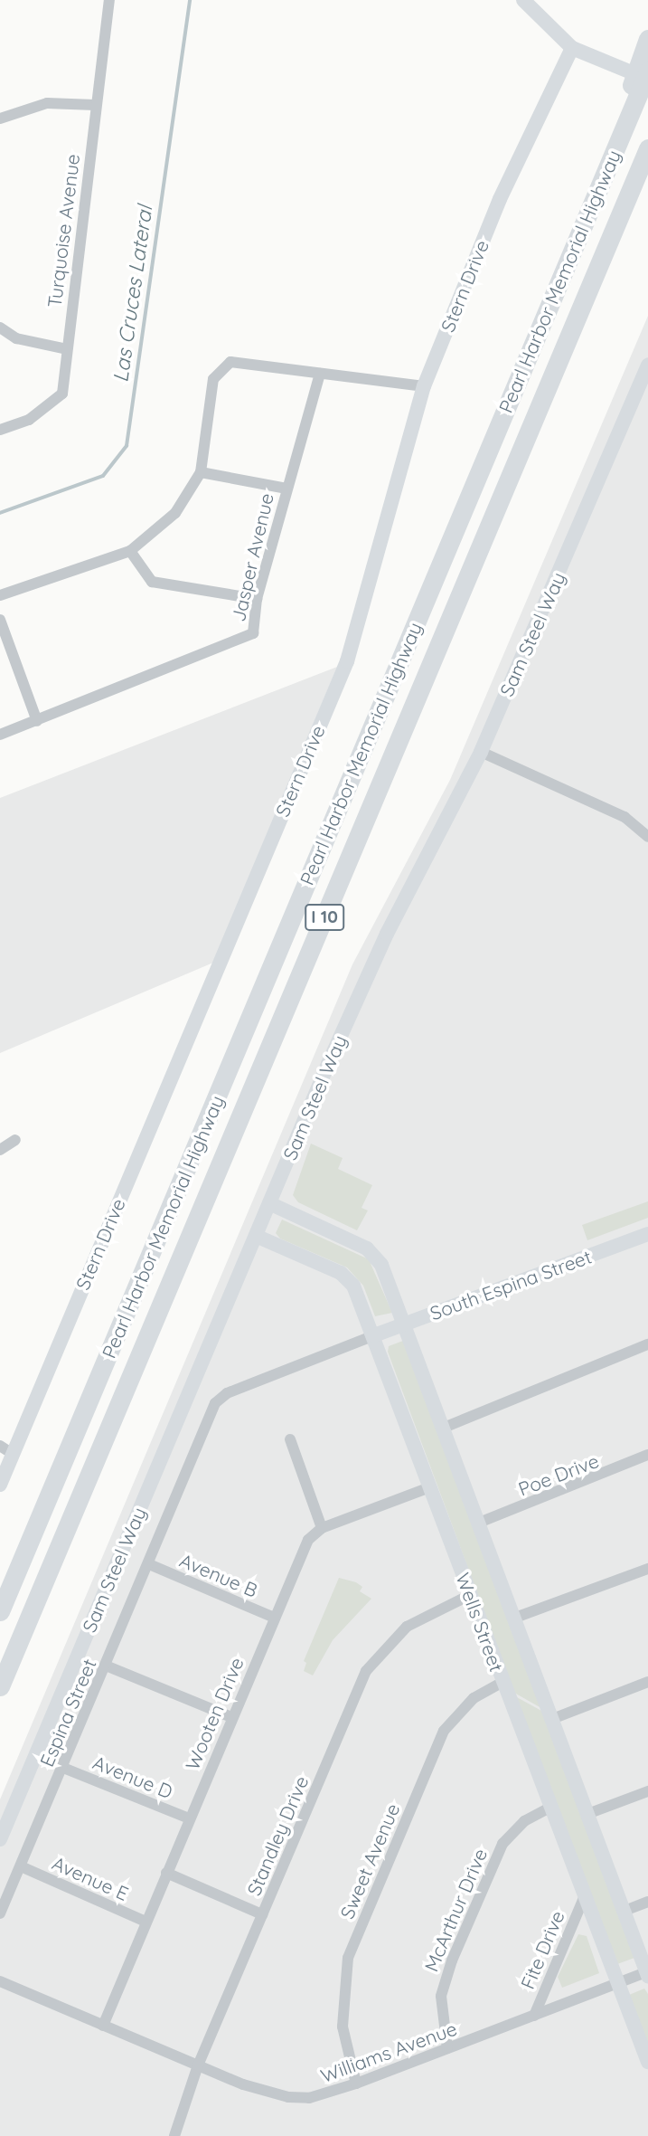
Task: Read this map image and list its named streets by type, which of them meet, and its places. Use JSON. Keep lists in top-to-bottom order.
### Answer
{
  "streets": {
    "highway": ["Pearl Harbor Memorial Highway", "I 10"],
    "street": [
      "Turquoise Avenue",
      "Stern Drive",
      "Jasper Avenue",
      "Sam Steel Way",
      "South Espina Street",
      "Poe Drive",
      "Avenue B",
      "Wells Street",
      "Espina Street",
      "Wooten Drive",
      "Avenue D",
      "Standley Drive",
      "Sweet Avenue",
      "Avenue E",
      "McArthur Drive",
      "Fite Drive",
      "Williams Avenue"
    ]
  },
  "crossings": [
    ["Sam Steel Way", "Wells Street"],
    ["South Espina Street", "Wells Street"],
    ["South Espina Street", "Espina Street"],
    ["Poe Drive", "Wells Street"],
    ["Avenue B", "Espina Street"],
    ["Avenue B", "Wooten Drive"],
    ["Wells Street", "Espina Street"],
    ["Wells Street", "Standley Drive"],
    ["Wells Street", "Sweet Avenue"],
    ["Wells Street", "McArthur Drive"],
    ["Wells Street", "Fite Drive"],
    ["Wells Street", "Williams Avenue"],
    ["Espina Street", "Avenue D"],
    ["Espina Street", "Avenue E"],
    ["Wooten Drive", "Avenue D"],
    ["Wooten Drive", "Avenue E"],
    ["Wooten Drive", "Williams Avenue"],
    ["Standley Drive", "Williams Avenue"],
    ["Sweet Avenue", "Williams Avenue"],
    ["McArthur Drive", "Williams Avenue"],
    ["Fite Drive", "Williams Avenue"]
  ],
  "water": ["Las Cruces Lateral"]
}
